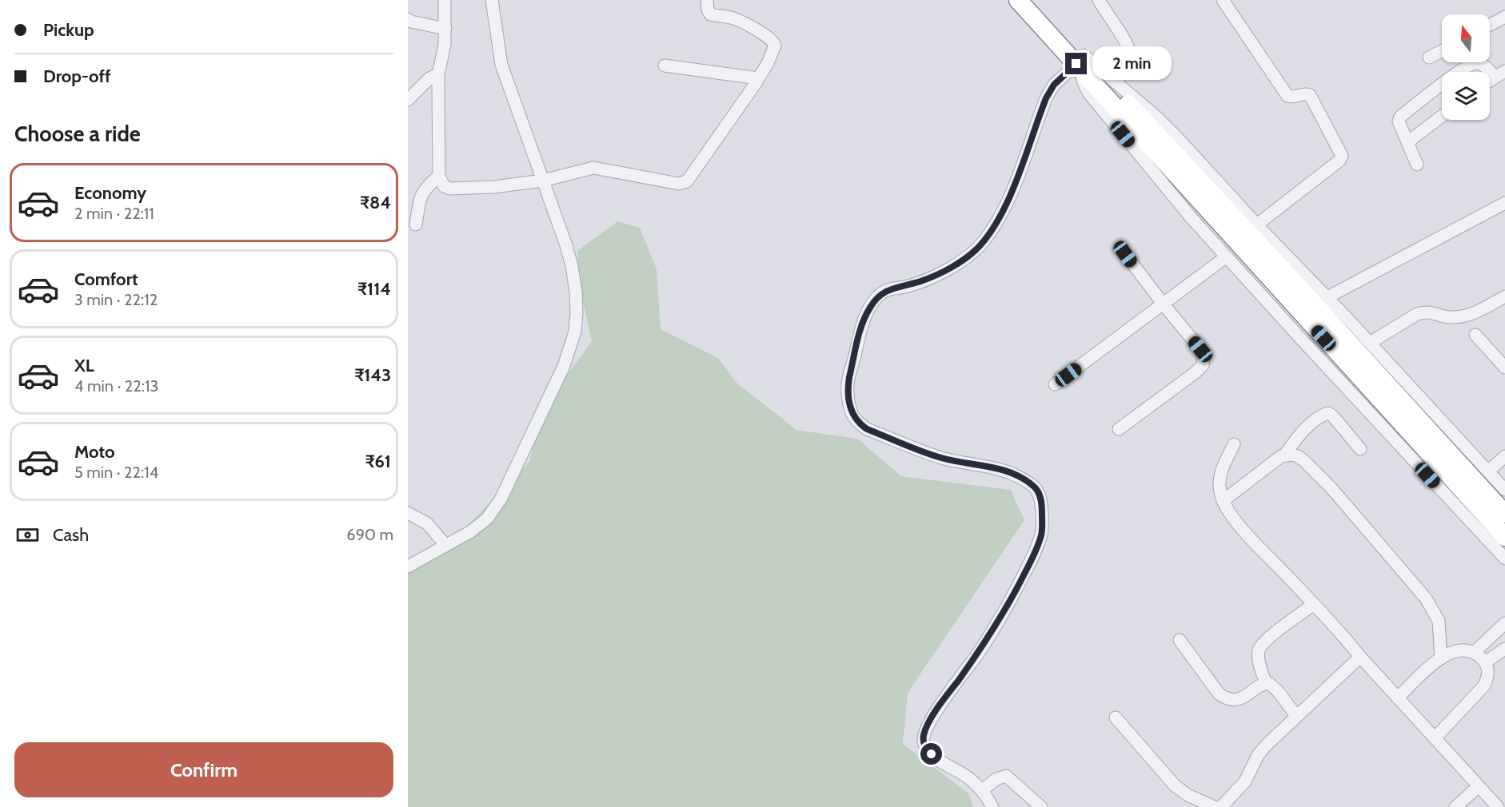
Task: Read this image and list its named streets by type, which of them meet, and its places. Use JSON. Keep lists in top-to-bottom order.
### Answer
{
  "north": "top",
  "page": {
    "banner": ["Pickup", "Drop-off"],
    "bubble": "2 min",
    "heading": "Choose a ride",
    "list": [
      {
        "name": "Economy",
        "note": "2 min · 22:11",
        "value": "₹84"
      },
      {
        "name": "Comfort",
        "note": "3 min · 22:12",
        "value": "₹114"
      },
      {
        "name": "XL",
        "note": "4 min · 22:13",
        "value": "₹143"
      },
      {
        "name": "Moto",
        "note": "5 min · 22:14",
        "value": "₹61"
      }
    ],
    "pay": ["Cash", "690 m"],
    "buttons": "Confirm"
  }
}
